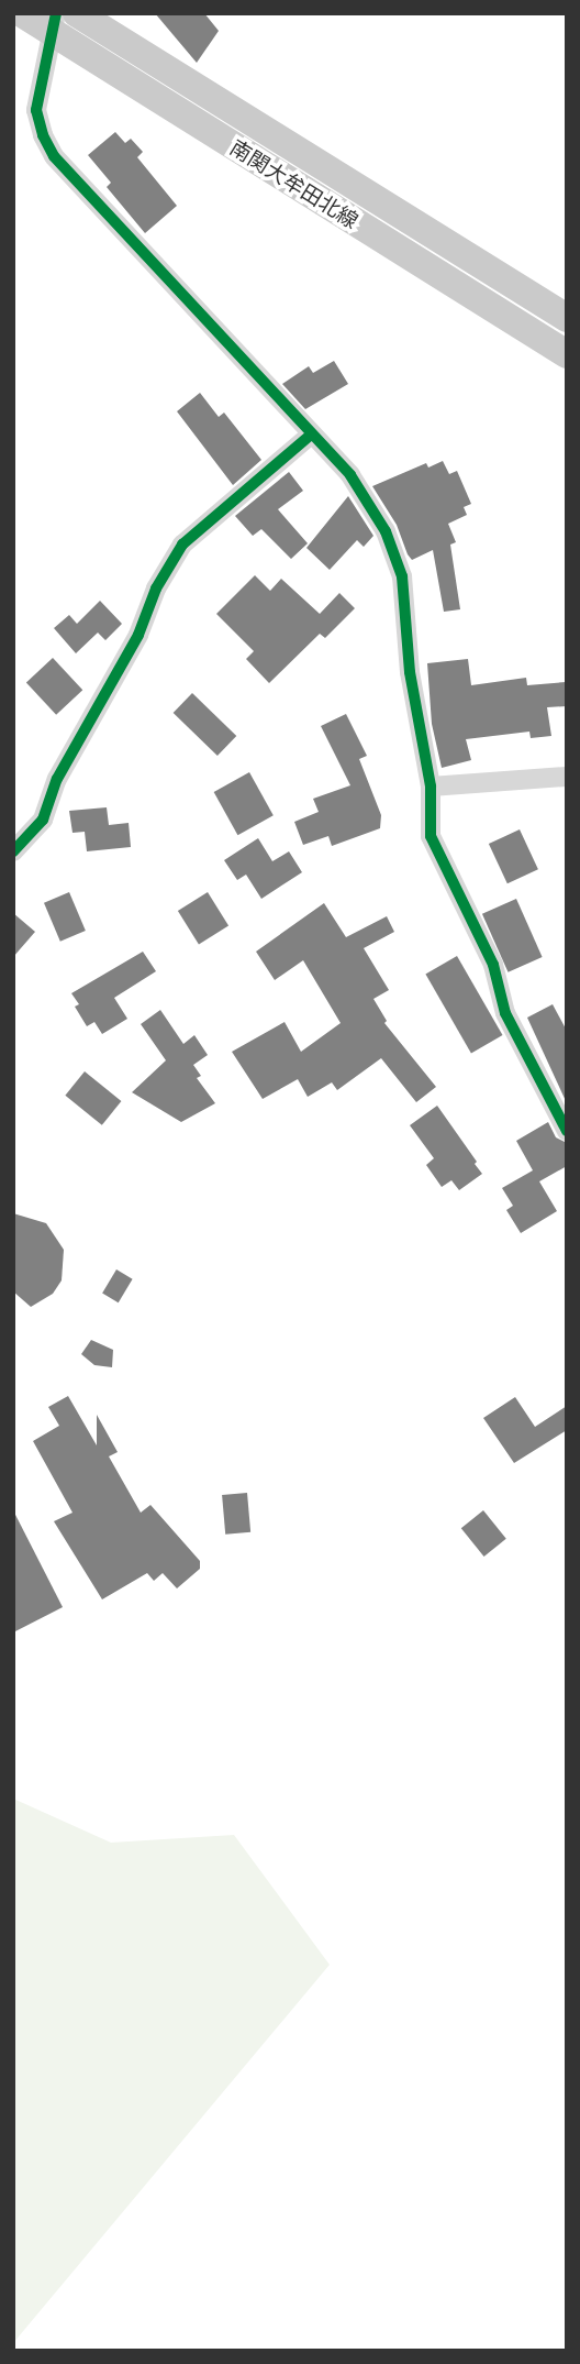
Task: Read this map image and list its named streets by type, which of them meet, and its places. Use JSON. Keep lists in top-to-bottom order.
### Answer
{
  "streets": {
    "main road": ["南関大牟田北線"]
  }
}
